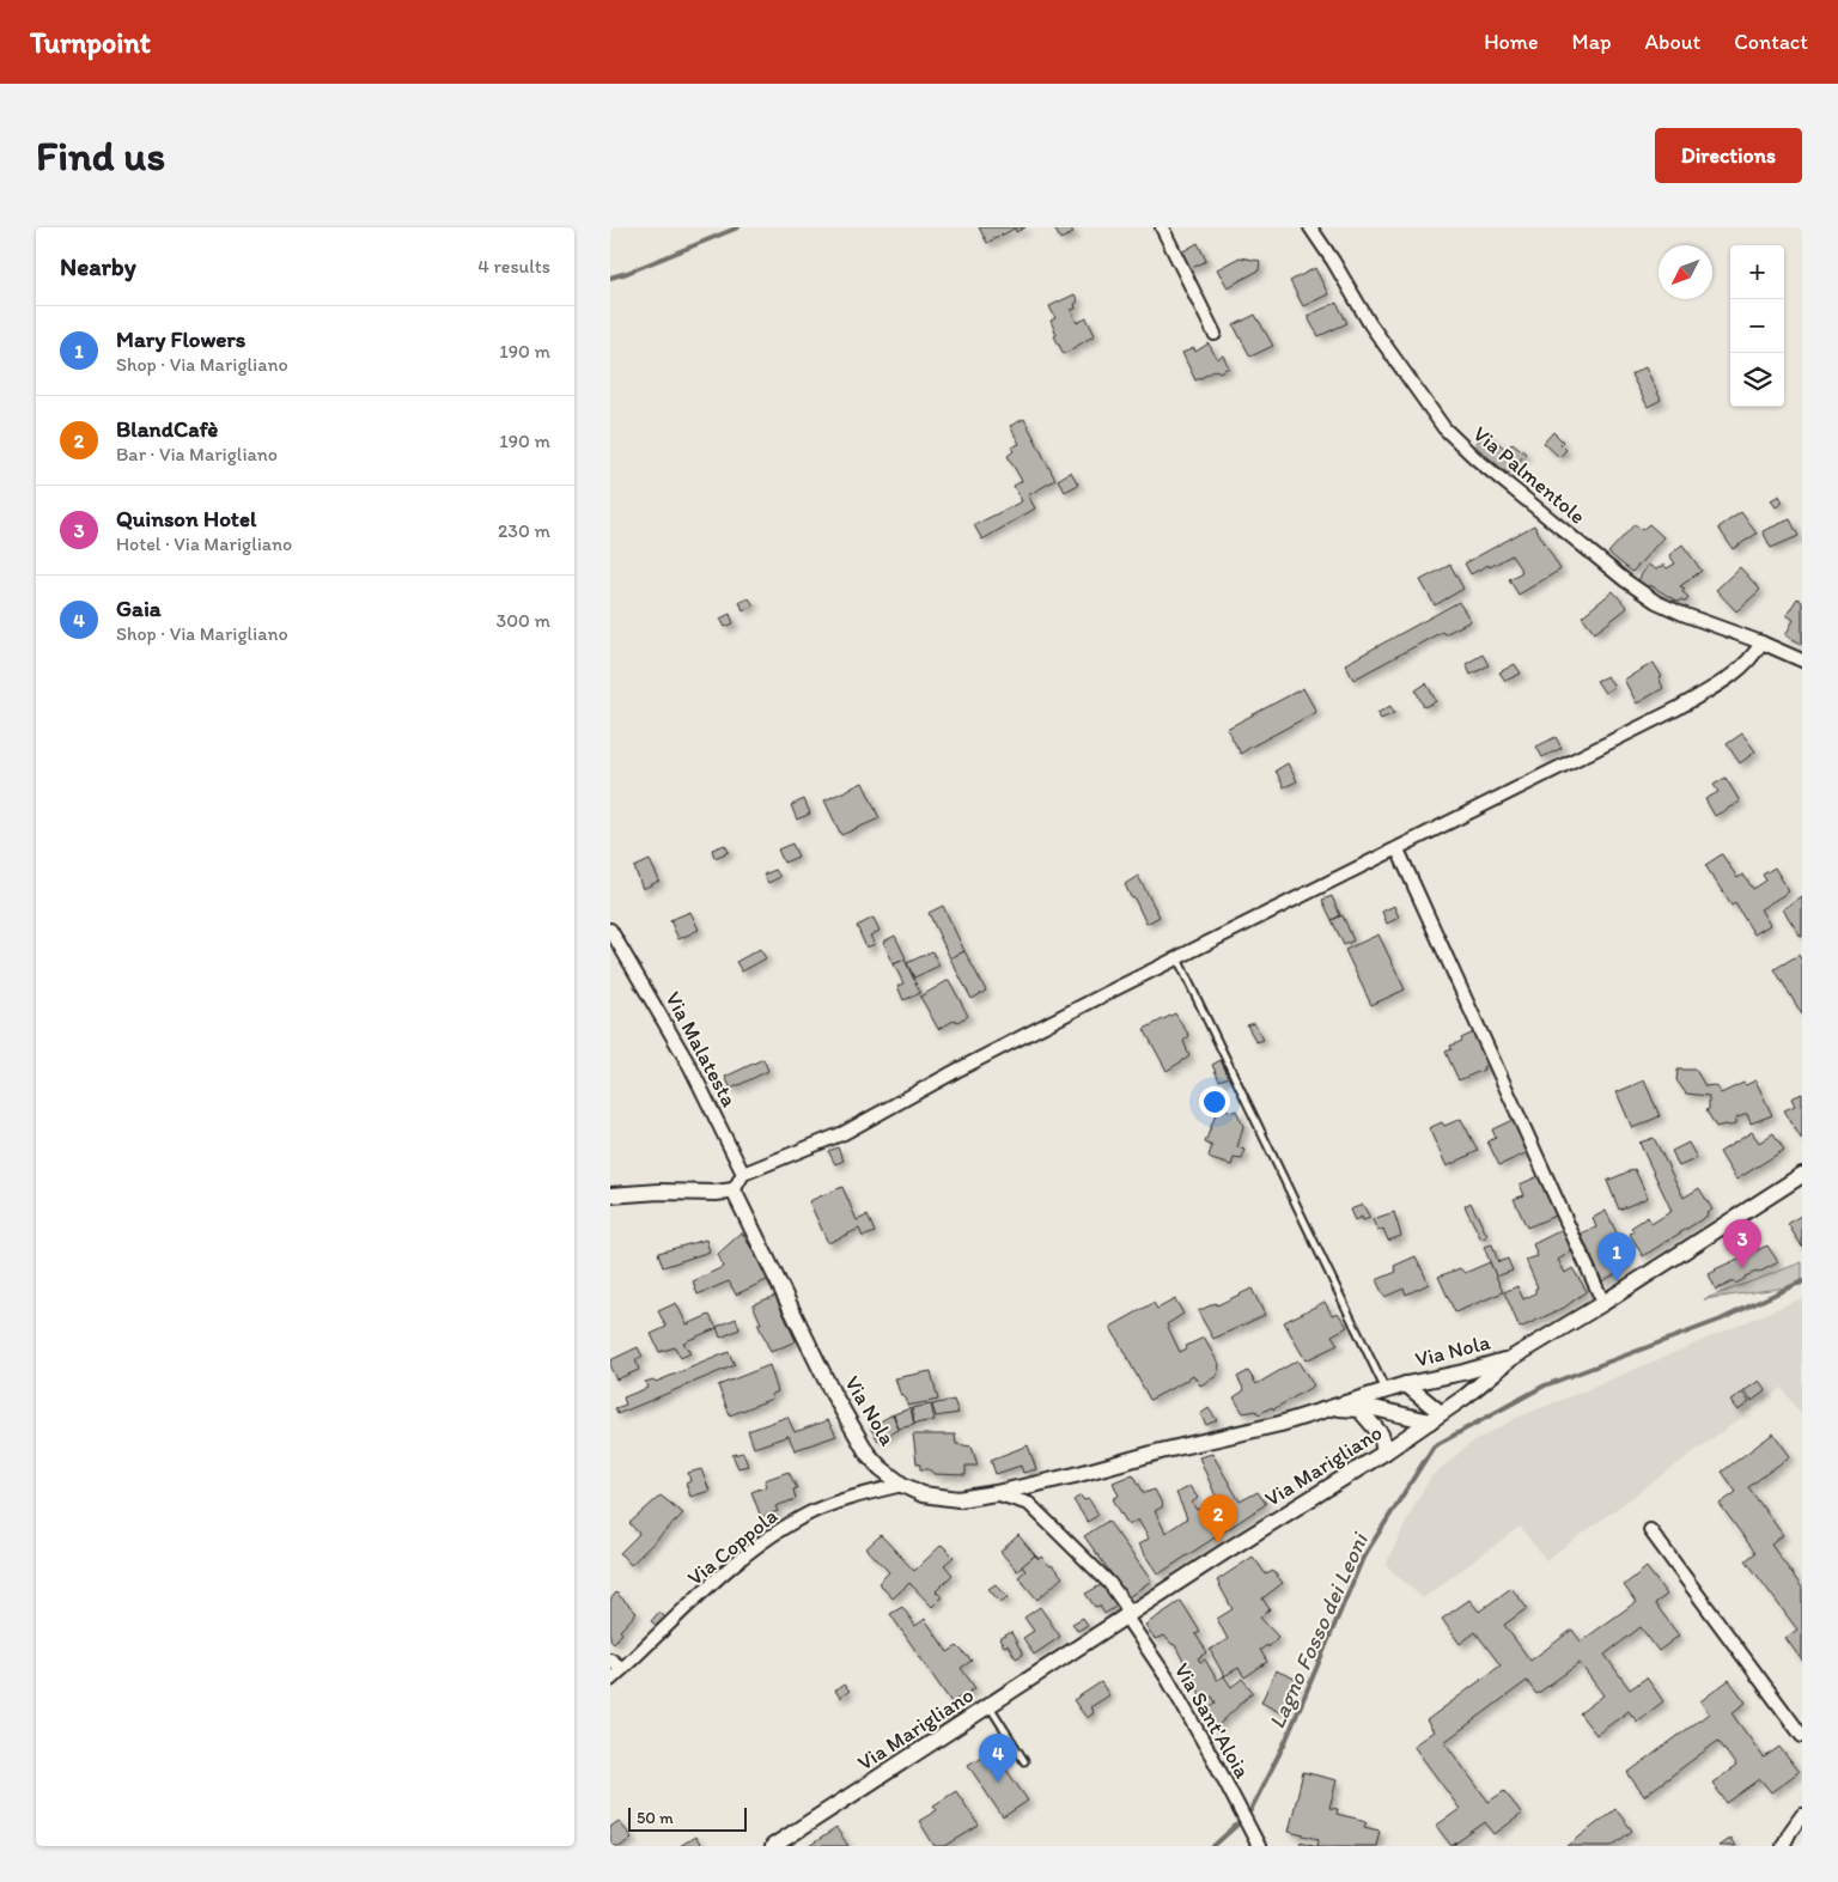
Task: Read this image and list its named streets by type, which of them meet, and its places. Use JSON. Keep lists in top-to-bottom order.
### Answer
{
  "streets": {
    "street": [
      "Via Palmentole",
      "Via Malatesta",
      "Via Nola",
      "Via Marigliano",
      "Via Coppola",
      "Via Sant'Aloia"
    ]
  },
  "crossings": [
    ["Via Nola", "Via Marigliano"],
    ["Via Nola", "Via Coppola"],
    ["Via Nola", "Via Sant'Aloia"],
    ["Via Marigliano", "Via Sant'Aloia"]
  ],
  "water": ["Lagno Fosso dei Leoni"],
  "scale_bar": "50 m",
  "north": "bottom left",
  "page": {
    "header": "Turnpoint",
    "nav": [
      "Home",
      "Map",
      "About",
      "Contact"
    ],
    "buttons": "Directions",
    "title": "Find us",
    "heading": ["Nearby", "4 results"],
    "map_buttons": ["+", "−"],
    "list": [
      {
        "mark": "1",
        "name": "Mary Flowers",
        "note": "Shop · Via Marigliano",
        "value": "190 m"
      },
      {
        "mark": "2",
        "name": "BlandCafè",
        "note": "Bar · Via Marigliano",
        "value": "190 m"
      },
      {
        "mark": "3",
        "name": "Quinson Hotel",
        "note": "Hotel · Via Marigliano",
        "value": "230 m"
      },
      {
        "mark": "4",
        "name": "Gaia",
        "note": "Shop · Via Marigliano",
        "value": "300 m"
      }
    ],
    "pins": [
      "3",
      "1",
      "2",
      "4"
    ],
    "scale": "50 m"
  }
}
